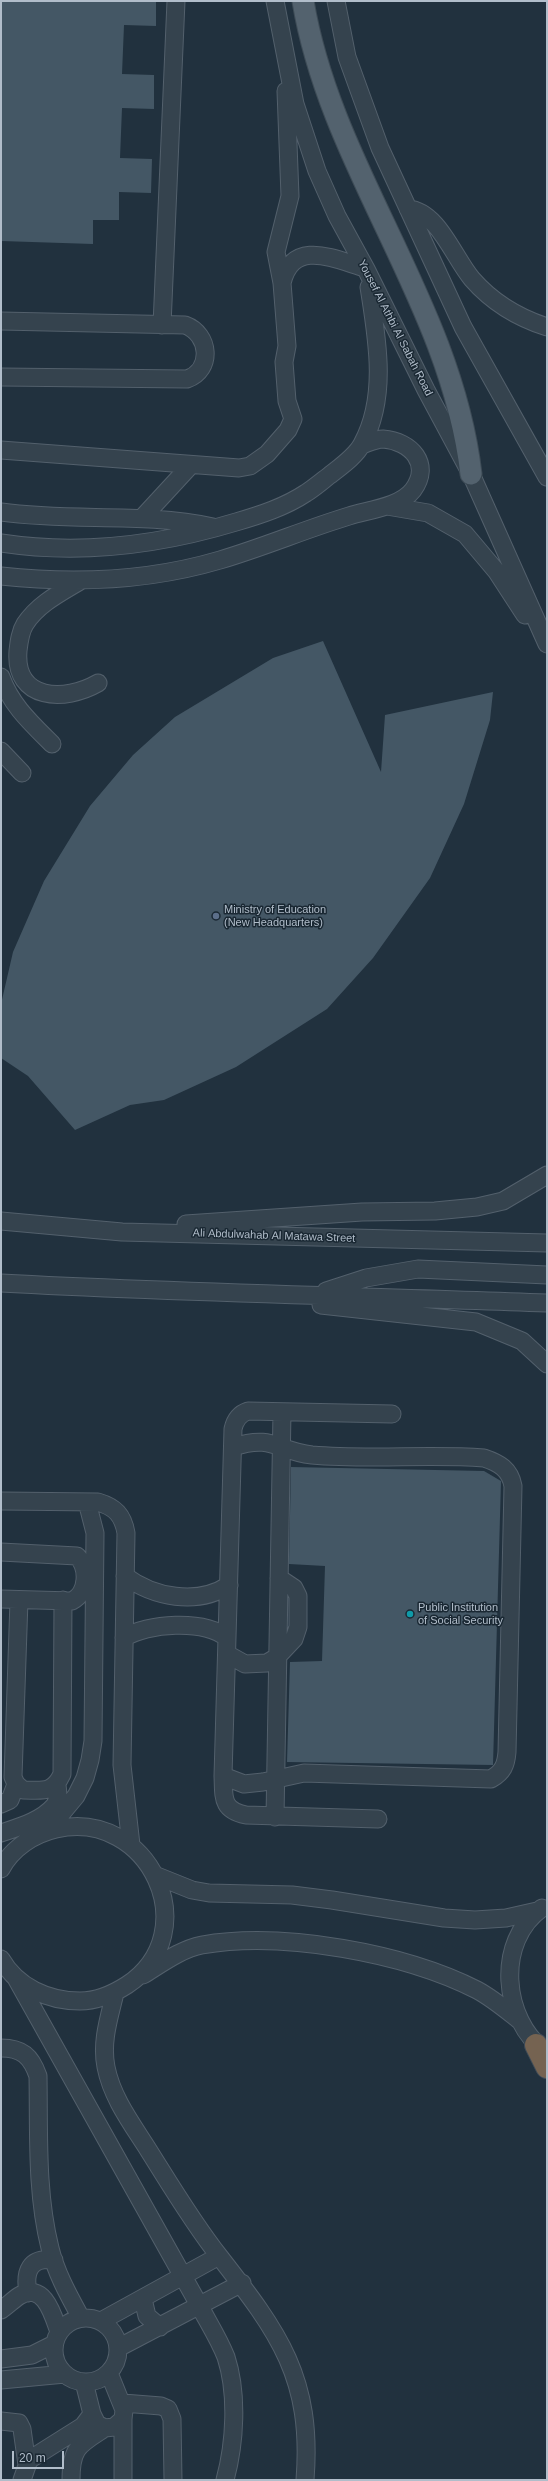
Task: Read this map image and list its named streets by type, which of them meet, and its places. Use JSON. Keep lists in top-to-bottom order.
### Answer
{
  "streets": {
    "street": ["Yousef Al Athbi Al Sabah Road", "Ali Abdulwahab Al Matawa Street"]
  },
  "places": ["Ministry of Education (New Headquarters)", "Public Institution of Social Security"],
  "scale_bar": "20 m"
}
